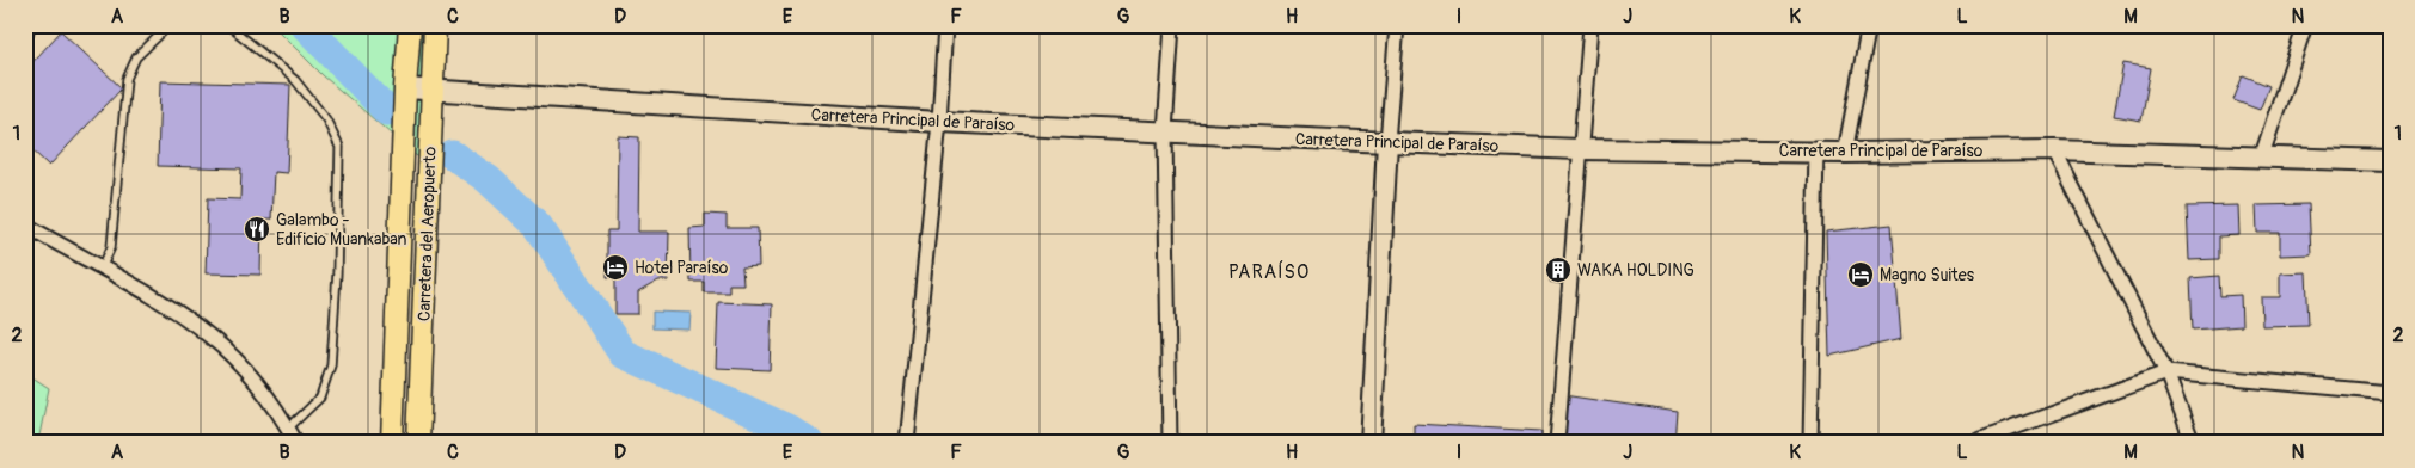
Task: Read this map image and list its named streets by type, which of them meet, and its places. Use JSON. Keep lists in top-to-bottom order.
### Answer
{
  "streets": {
    "main road": ["Carretera del Aeropuerto"],
    "street": ["Carretera Principal de Paraíso"]
  },
  "crossings": [
    ["Carretera Principal de Paraíso", "Carretera del Aeropuerto"]
  ],
  "districts": ["PARAÍSO"],
  "places": {
    "restaurant": ["Galambo - Edificio Muankaban"],
    "hotel": ["Hotel Paraíso", "Magno Suites"],
    "building": ["WAKA HOLDING"]
  },
  "grid": {
    "columns": [
      "A",
      "B",
      "C",
      "D",
      "E",
      "F",
      "G",
      "H",
      "I",
      "J",
      "K",
      "L",
      "M",
      "N"
    ],
    "rows": ["1", "2"]
  }
}
